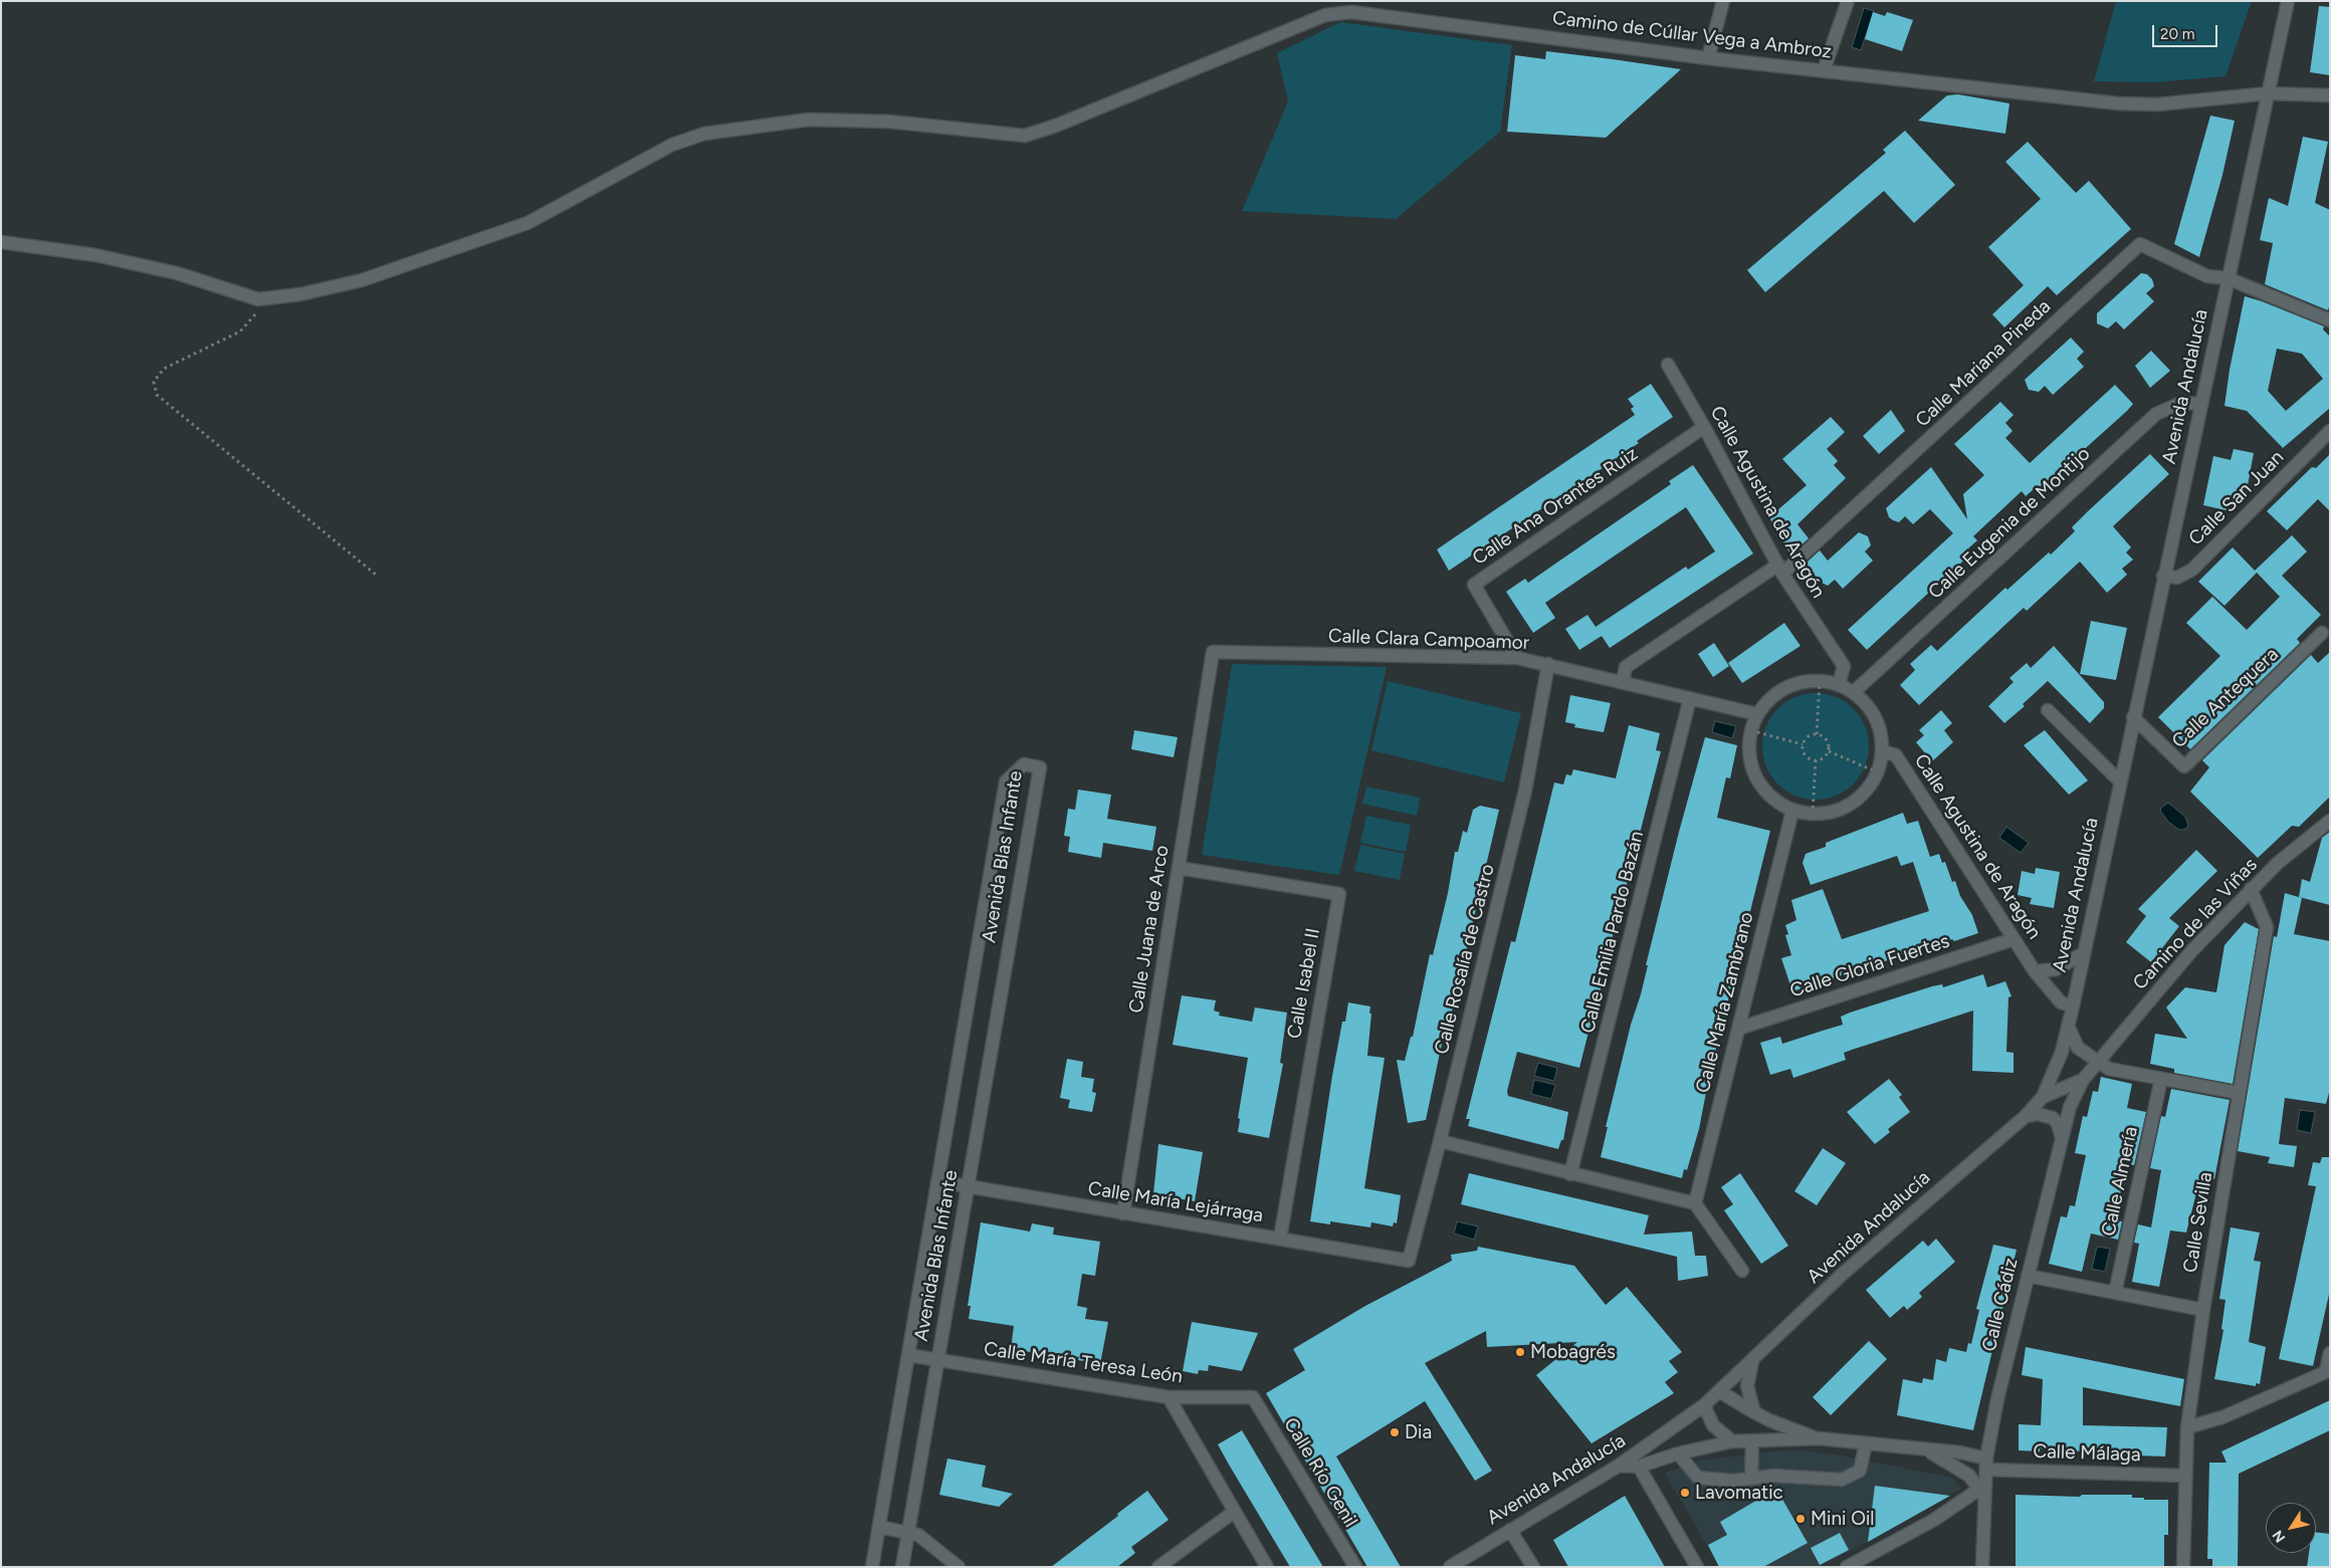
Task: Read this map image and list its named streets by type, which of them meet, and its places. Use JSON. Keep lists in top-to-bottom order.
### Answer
{
  "streets": {
    "street": [
      "Camino de Cúllar Vega a Ambroz",
      "Calle Mariana Pineda",
      "Avenida Andalucía",
      "Calle San Juan",
      "Calle Agustina de Aragón",
      "Calle Ana Orantes Ruiz",
      "Calle Eugenia de Montijo",
      "Calle Clara Campoamor",
      "Calle Antequera",
      "Avenida Blas Infante",
      "Camino de las Viñas",
      "Calle Juana de Arco",
      "Calle Emilia Pardo Bazán",
      "Calle Rosalía de Castro",
      "Calle Gloria Fuertes",
      "Calle Isabel II",
      "Calle María Zambrano",
      "Calle Almería",
      "Calle María Lejárraga",
      "Calle Sevilla",
      "Calle Cádiz",
      "Calle María Teresa León",
      "Calle Málaga",
      "Calle Río Genil"
    ]
  },
  "crossings": [
    ["Camino de Cúllar Vega a Ambroz", "Avenida Andalucía"],
    ["Calle Mariana Pineda", "Avenida Andalucía"],
    ["Calle Mariana Pineda", "Calle Agustina de Aragón"],
    ["Calle Mariana Pineda", "Calle Clara Campoamor"],
    ["Avenida Andalucía", "Calle San Juan"],
    ["Avenida Andalucía", "Calle Agustina de Aragón"],
    ["Avenida Andalucía", "Calle Eugenia de Montijo"],
    ["Avenida Andalucía", "Calle Antequera"],
    ["Avenida Andalucía", "Calle Málaga"],
    ["Calle Agustina de Aragón", "Calle Ana Orantes Ruiz"],
    ["Calle Agustina de Aragón", "Calle Gloria Fuertes"],
    ["Calle Ana Orantes Ruiz", "Calle Clara Campoamor"],
    ["Calle Clara Campoamor", "Calle Juana de Arco"],
    ["Calle Clara Campoamor", "Calle Emilia Pardo Bazán"],
    ["Calle Clara Campoamor", "Calle Rosalía de Castro"],
    ["Avenida Blas Infante", "Calle María Lejárraga"],
    ["Avenida Blas Infante", "Calle María Teresa León"],
    ["Camino de las Viñas", "Calle Sevilla"],
    ["Camino de las Viñas", "Calle Cádiz"],
    ["Calle Juana de Arco", "Calle Isabel II"],
    ["Calle Juana de Arco", "Calle María Lejárraga"],
    ["Calle Rosalía de Castro", "Calle María Lejárraga"],
    ["Calle Gloria Fuertes", "Calle María Zambrano"],
    ["Calle Isabel II", "Calle María Lejárraga"],
    ["Calle Sevilla", "Calle Málaga"],
    ["Calle Cádiz", "Calle Málaga"],
    ["Calle María Teresa León", "Calle Río Genil"]
  ],
  "places": [
    "Mobagrés",
    "Dia",
    "Lavomatic",
    "Mini Oil"
  ],
  "scale_bar": "20 m",
  "north": "bottom left"
}
